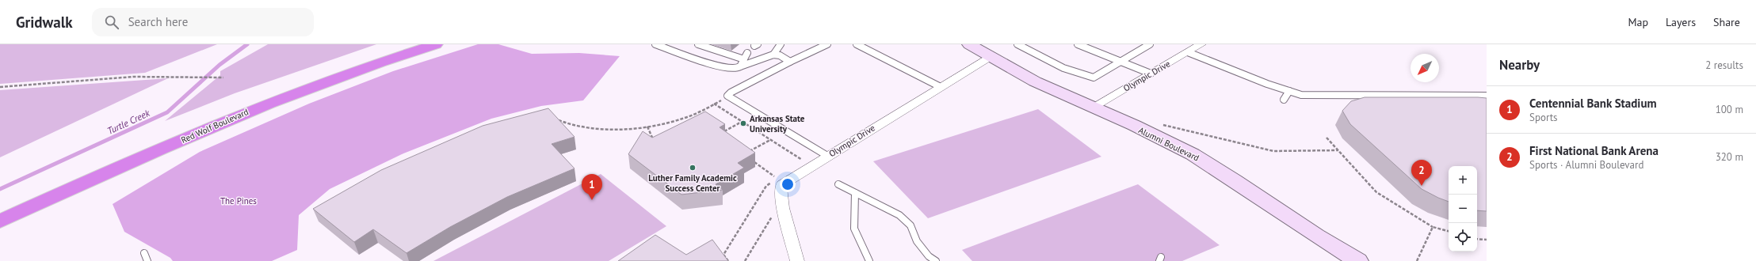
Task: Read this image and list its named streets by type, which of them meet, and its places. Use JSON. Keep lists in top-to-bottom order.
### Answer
{
  "streets": {
    "highway": ["Red Wolf Boulevard"],
    "street": ["Olympic Drive", "Alumni Boulevard"]
  },
  "crossings": [
    ["Olympic Drive", "Alumni Boulevard"]
  ],
  "water": ["Turtle Creek"],
  "parks": ["The Pines"],
  "places": ["Arkansas State University", "Luther Family Academic Success Center"],
  "north": "bottom left",
  "page": {
    "header": "Gridwalk",
    "search": "Search here",
    "nav": ["Map", "Layers", "Share"],
    "heading": ["Nearby", "2 results"],
    "list": [
      {
        "mark": "1",
        "name": "Centennial Bank Stadium",
        "note": "Sports",
        "value": "100 m"
      },
      {
        "mark": "2",
        "name": "First National Bank Arena",
        "note": "Sports · Alumni Boulevard",
        "value": "320 m"
      }
    ],
    "pins": ["2", "1"],
    "map_buttons": ["+", "−"]
  }
}
